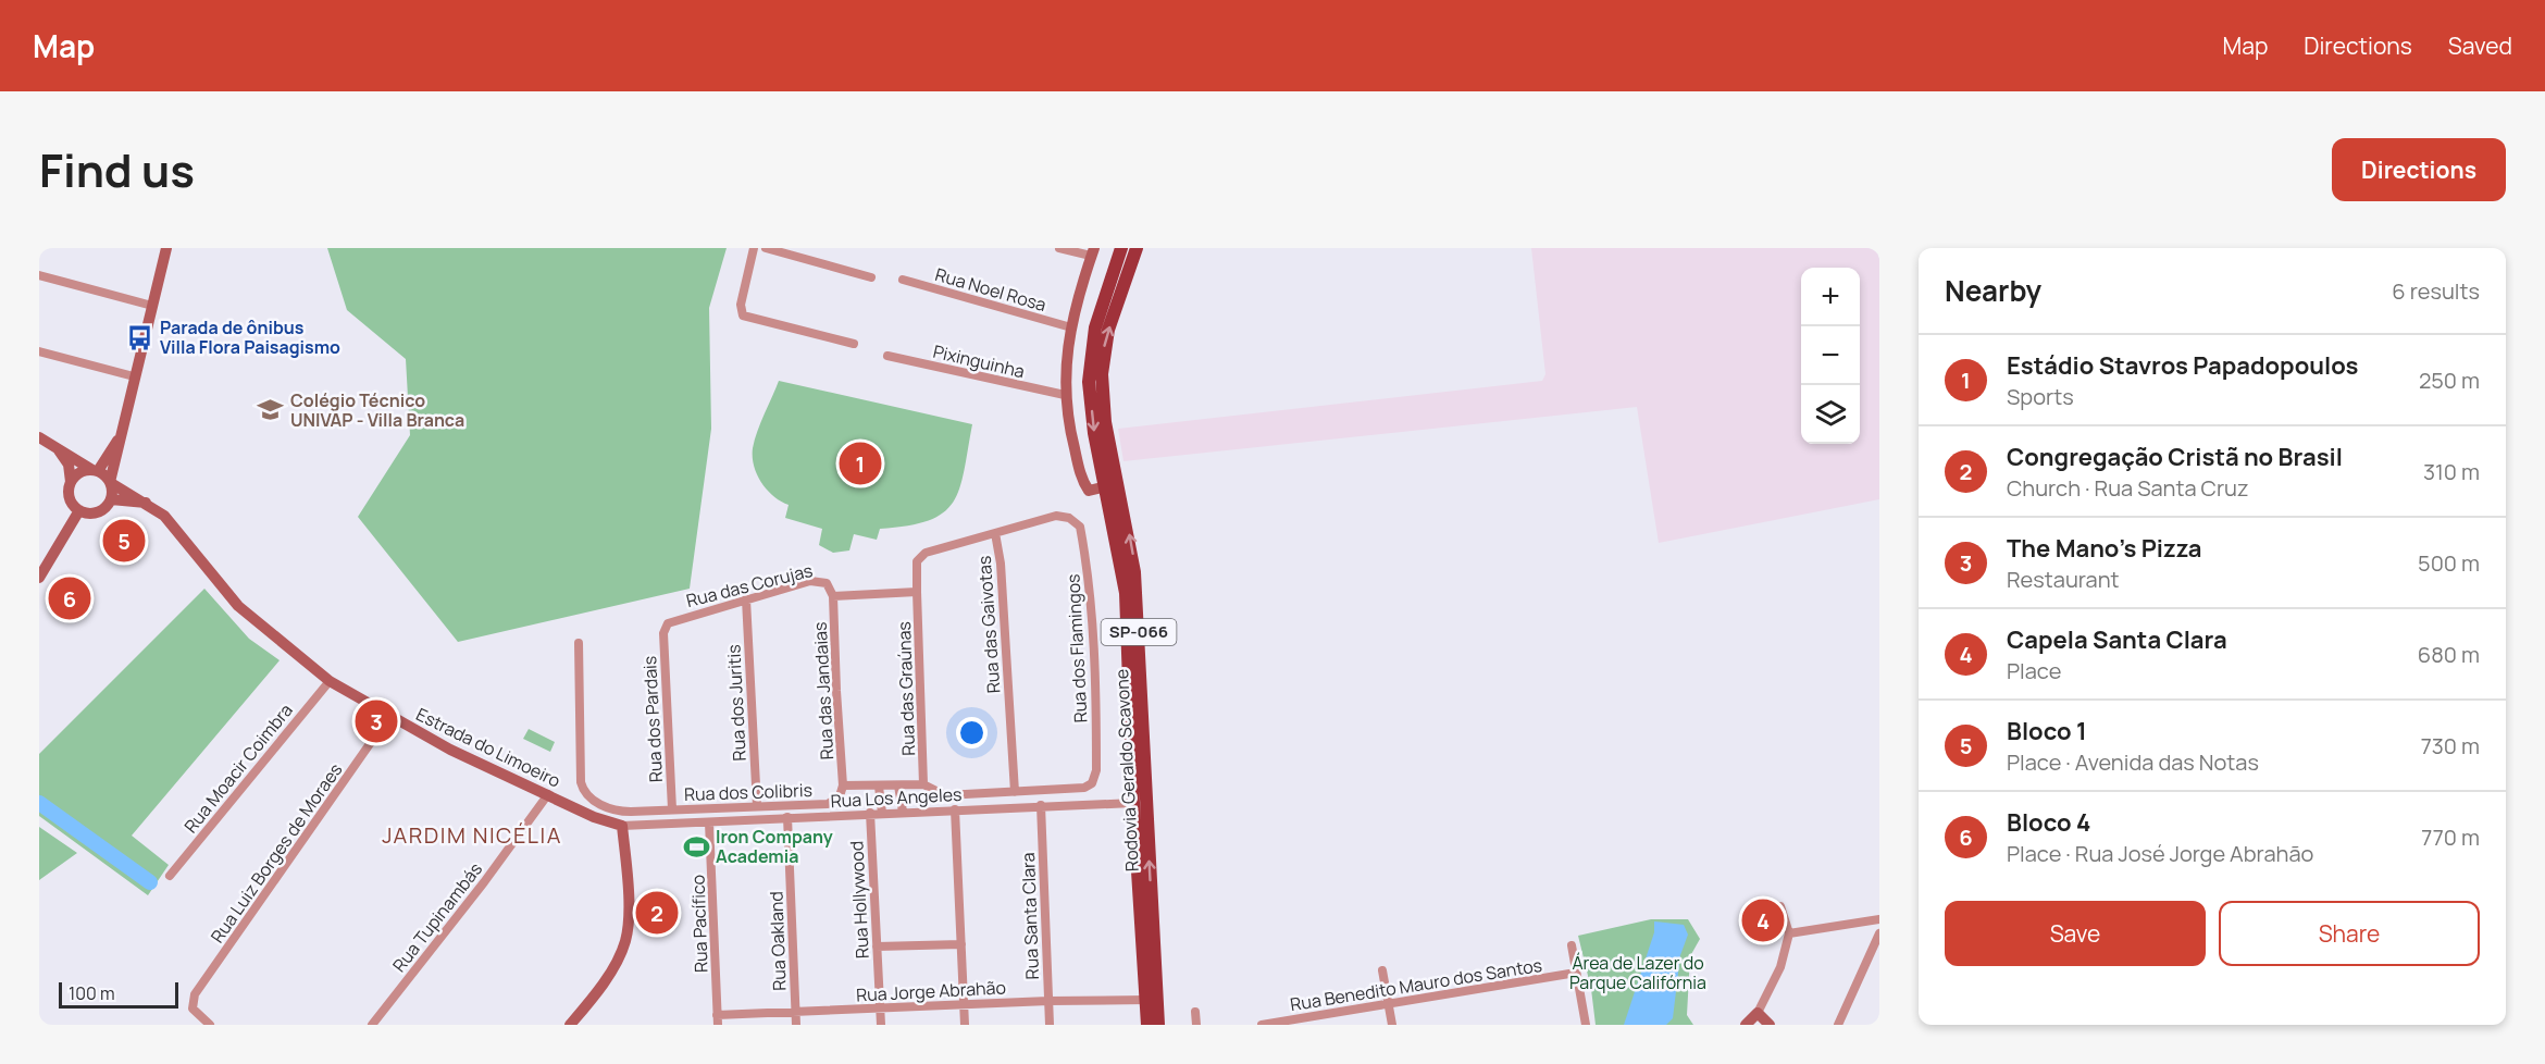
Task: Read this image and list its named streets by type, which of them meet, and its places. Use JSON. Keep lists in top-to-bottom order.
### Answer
{
  "streets": {
    "main road": ["SP-066", "Estrada do Limoeiro", "Rodovia Geraldo Scavone"],
    "street": [
      "Rua Noel Rosa",
      "Pixinguinha",
      "Rua das Corujas",
      "Rua das Gaivotas",
      "Rua dos Flamingos",
      "Rua das Graúnas",
      "Rua das Jandaias",
      "Rua dos Juritis",
      "Rua dos Pardais",
      "Rua Moacir Coimbra",
      "Rua dos Colibris",
      "Rua Los Angeles",
      "Rua Luiz Borges de Moraes",
      "Rua Hollywood",
      "Rua Santa Clara",
      "Rua Tupinambás",
      "Rua Pacífico",
      "Rua Oakland",
      "Rua Benedito Mauro dos Santos",
      "Rua Jorge Abrahão"
    ]
  },
  "crossings": [
    ["Rua das Corujas", "Rua das Graúnas"],
    ["Rua das Corujas", "Rua das Jandaias"],
    ["Rua das Corujas", "Rua dos Juritis"],
    ["Rua das Corujas", "Rua dos Pardais"],
    ["Rua das Gaivotas", "Rua dos Flamingos"],
    ["Rua das Jandaias", "Rua dos Colibris"],
    ["Rua dos Juritis", "Rua dos Colibris"],
    ["Rua dos Pardais", "Rua dos Colibris"],
    ["Estrada do Limoeiro", "Rua Moacir Coimbra"],
    ["Estrada do Limoeiro", "Rua Los Angeles"],
    ["Estrada do Limoeiro", "Rua Luiz Borges de Moraes"],
    ["Estrada do Limoeiro", "Rua Tupinambás"],
    ["Rodovia Geraldo Scavone", "Rua Los Angeles"],
    ["Rodovia Geraldo Scavone", "Rua Jorge Abrahão"],
    ["Rua Los Angeles", "Rua Hollywood"],
    ["Rua Los Angeles", "Rua Santa Clara"],
    ["Rua Los Angeles", "Rua Pacífico"],
    ["Rua Los Angeles", "Rua Oakland"],
    ["Rua Hollywood", "Rua Jorge Abrahão"],
    ["Rua Santa Clara", "Rua Jorge Abrahão"],
    ["Rua Pacífico", "Rua Jorge Abrahão"],
    ["Rua Oakland", "Rua Jorge Abrahão"]
  ],
  "districts": ["JARDIM NICÉLIA"],
  "parks": ["Área de Lazer do Parque Califórnia"],
  "places": {
    "bus stop": ["Parada de ônibus Villa Flora Paisagismo"],
    "school or university": ["Colégio Técnico UNIVAP - Villa Branca"],
    "sports": ["Iron Company Academia"]
  },
  "scale_bar": "100 m",
  "page": {
    "header": "Map",
    "nav": ["Map", "Directions", "Saved"],
    "title": "Find us",
    "buttons": [
      "Directions",
      ["Save", "Share"]
    ],
    "heading": ["Nearby", "6 results"],
    "map_buttons": ["+", "−"],
    "list": [
      {
        "mark": "1",
        "name": "Estádio Stavros Papadopoulos",
        "note": "Sports",
        "value": "250 m"
      },
      {
        "mark": "2",
        "name": "Congregação Cristã no Brasil",
        "note": "Church · Rua Santa Cruz",
        "value": "310 m"
      },
      {
        "mark": "3",
        "name": "The Mano's Pizza",
        "note": "Restaurant",
        "value": "500 m"
      },
      {
        "mark": "4",
        "name": "Capela Santa Clara",
        "note": "Place",
        "value": "680 m"
      },
      {
        "mark": "5",
        "name": "Bloco 1",
        "note": "Place · Avenida das Notas",
        "value": "730 m"
      },
      {
        "mark": "6",
        "name": "Bloco 4",
        "note": "Place · Rua José Jorge Abrahão",
        "value": "770 m"
      }
    ],
    "pins": [
      "1",
      "5",
      "6",
      "3",
      "2",
      "4"
    ],
    "scale": "100 m"
  }
}
